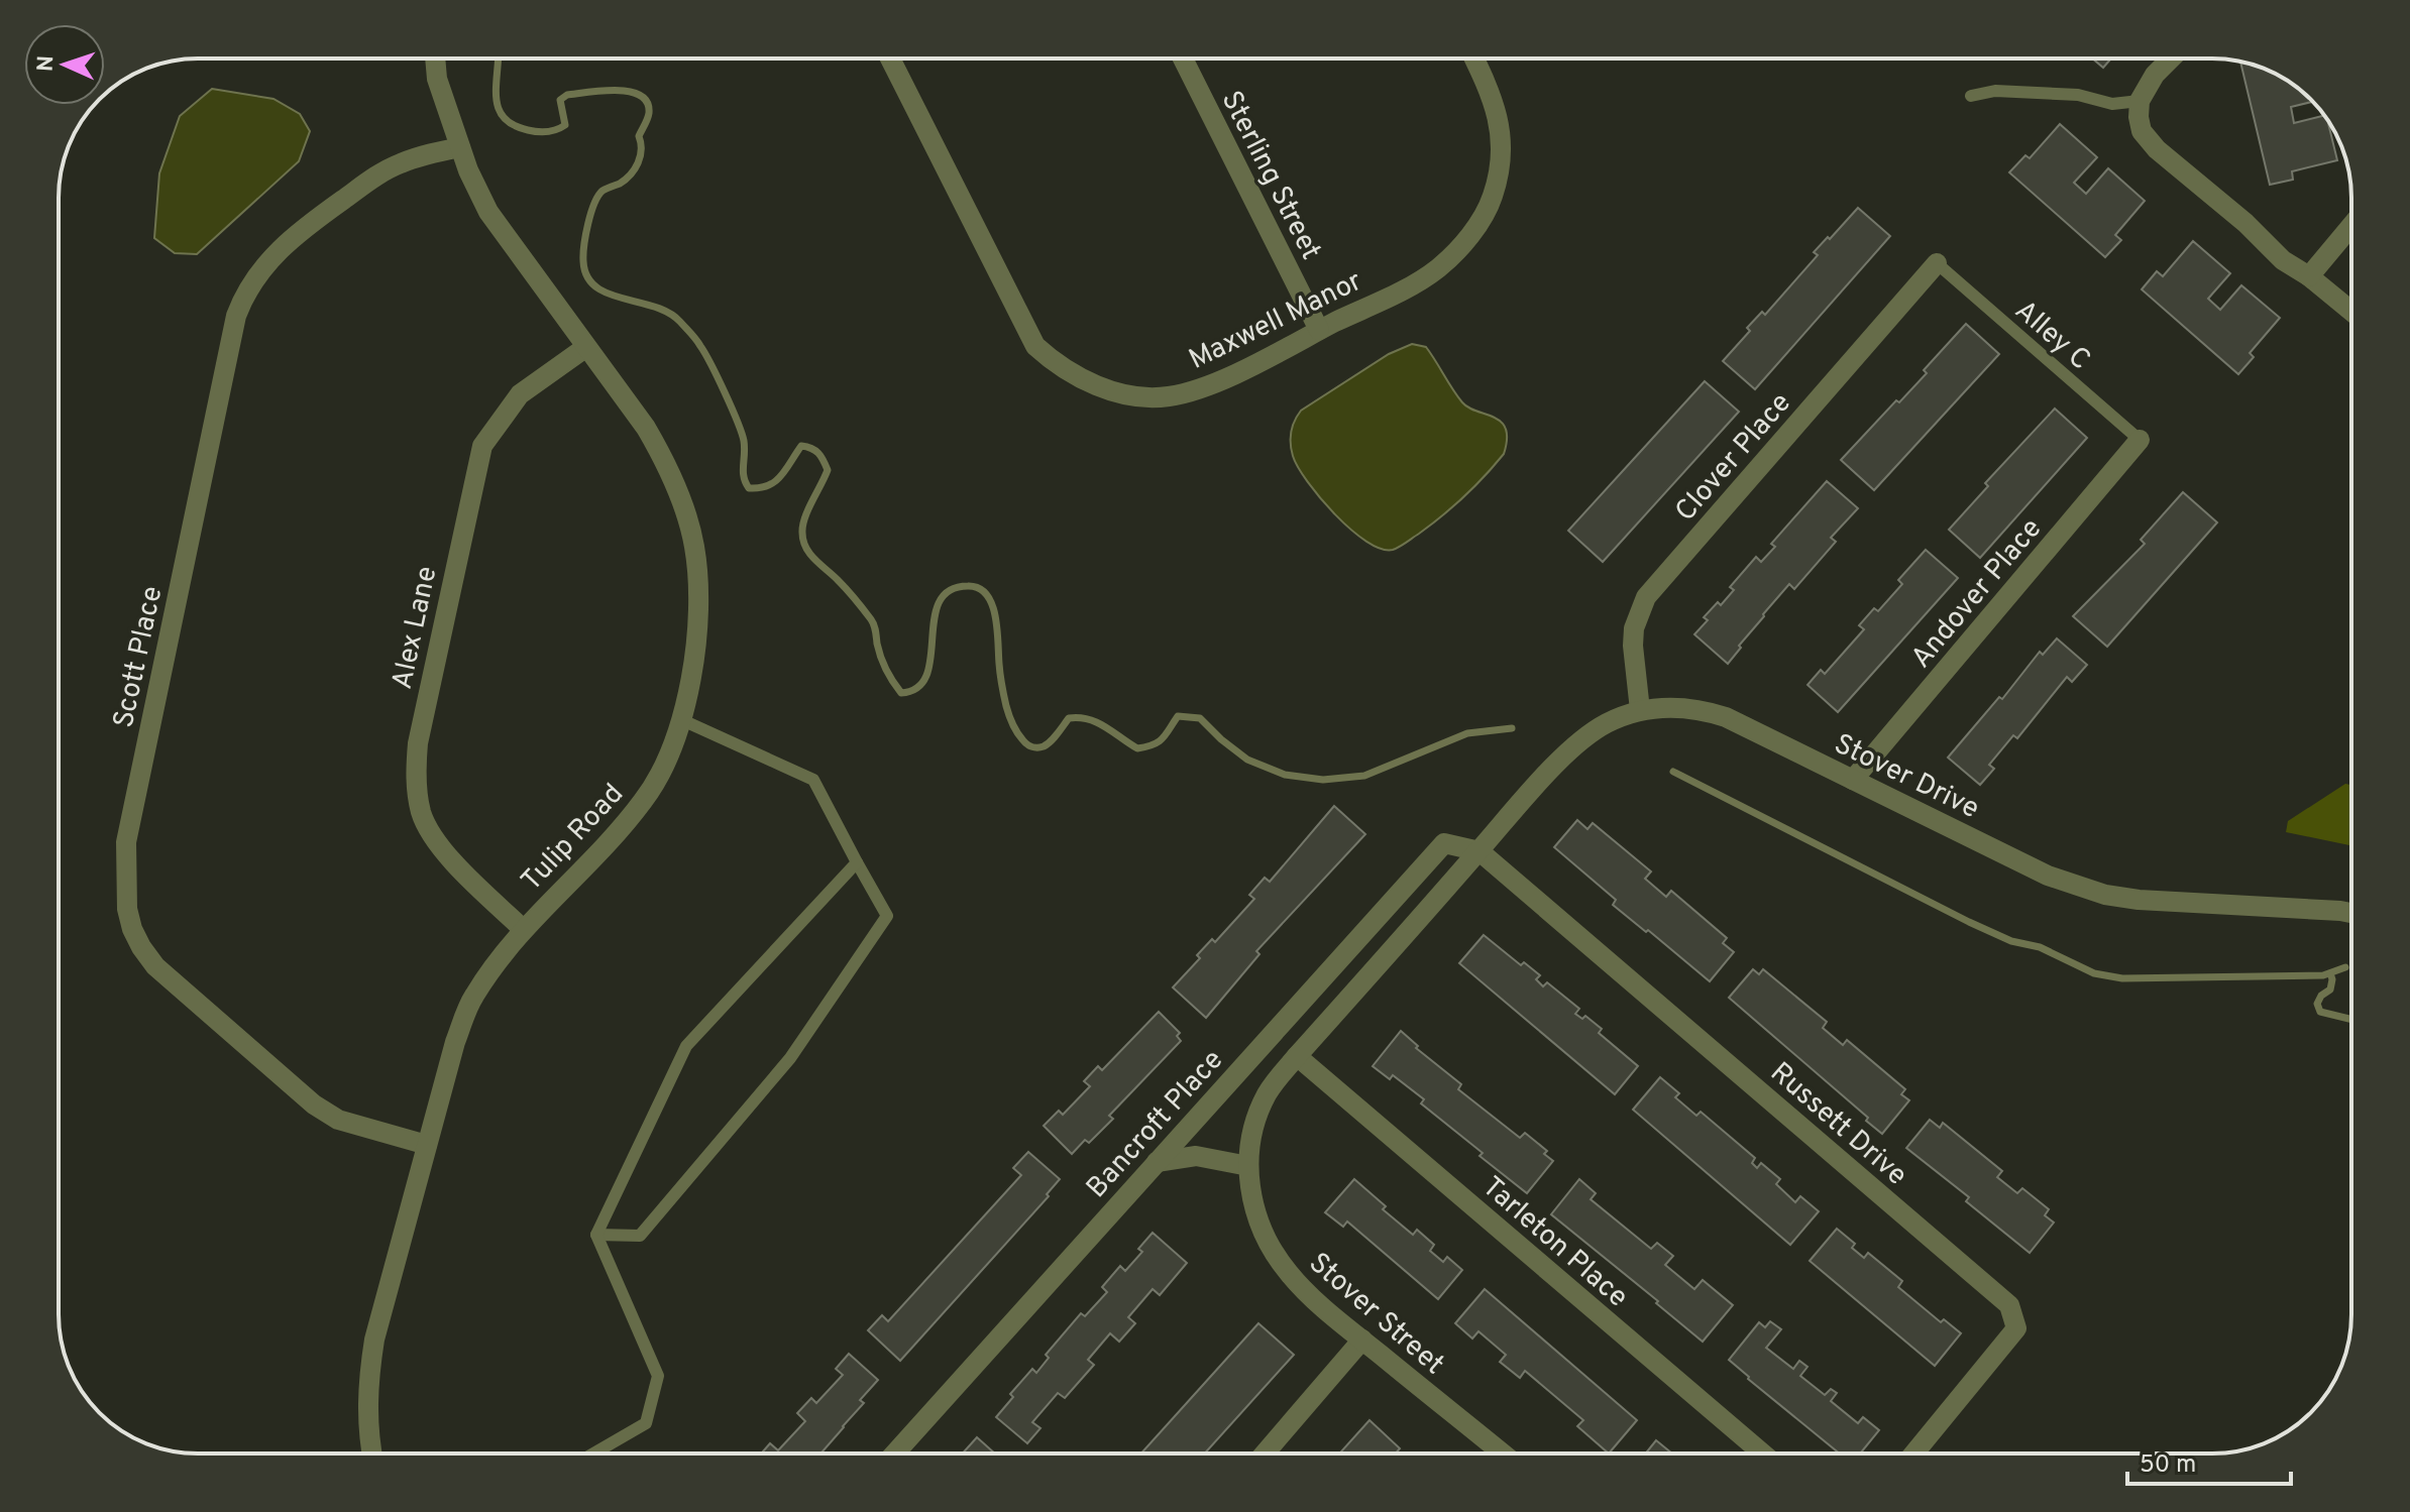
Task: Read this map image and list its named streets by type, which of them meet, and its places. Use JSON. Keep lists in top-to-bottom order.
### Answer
{
  "streets": {
    "street": [
      "Sterling Street",
      "Maxwell Manor",
      "Clover Place",
      "Andover Place",
      "Alex Lane",
      "Scott Place",
      "Stover Drive",
      "Tulip Road",
      "Bancroft Place",
      "Russett Drive",
      "Tarleton Place",
      "Stover Street"
    ],
    "lane": ["Alley C"]
  },
  "crossings": [
    ["Sterling Street", "Maxwell Manor"],
    ["Alley C", "Clover Place"],
    ["Alley C", "Andover Place"],
    ["Clover Place", "Stover Drive"],
    ["Andover Place", "Stover Drive"],
    ["Alex Lane", "Tulip Road"],
    ["Scott Place", "Tulip Road"],
    ["Stover Drive", "Bancroft Place"],
    ["Stover Drive", "Russett Drive"],
    ["Stover Drive", "Stover Street"],
    ["Bancroft Place", "Russett Drive"],
    ["Bancroft Place", "Stover Street"],
    ["Russett Drive", "Stover Street"],
    ["Tarleton Place", "Stover Street"]
  ],
  "scale_bar": "50 m",
  "north": "left"
}
